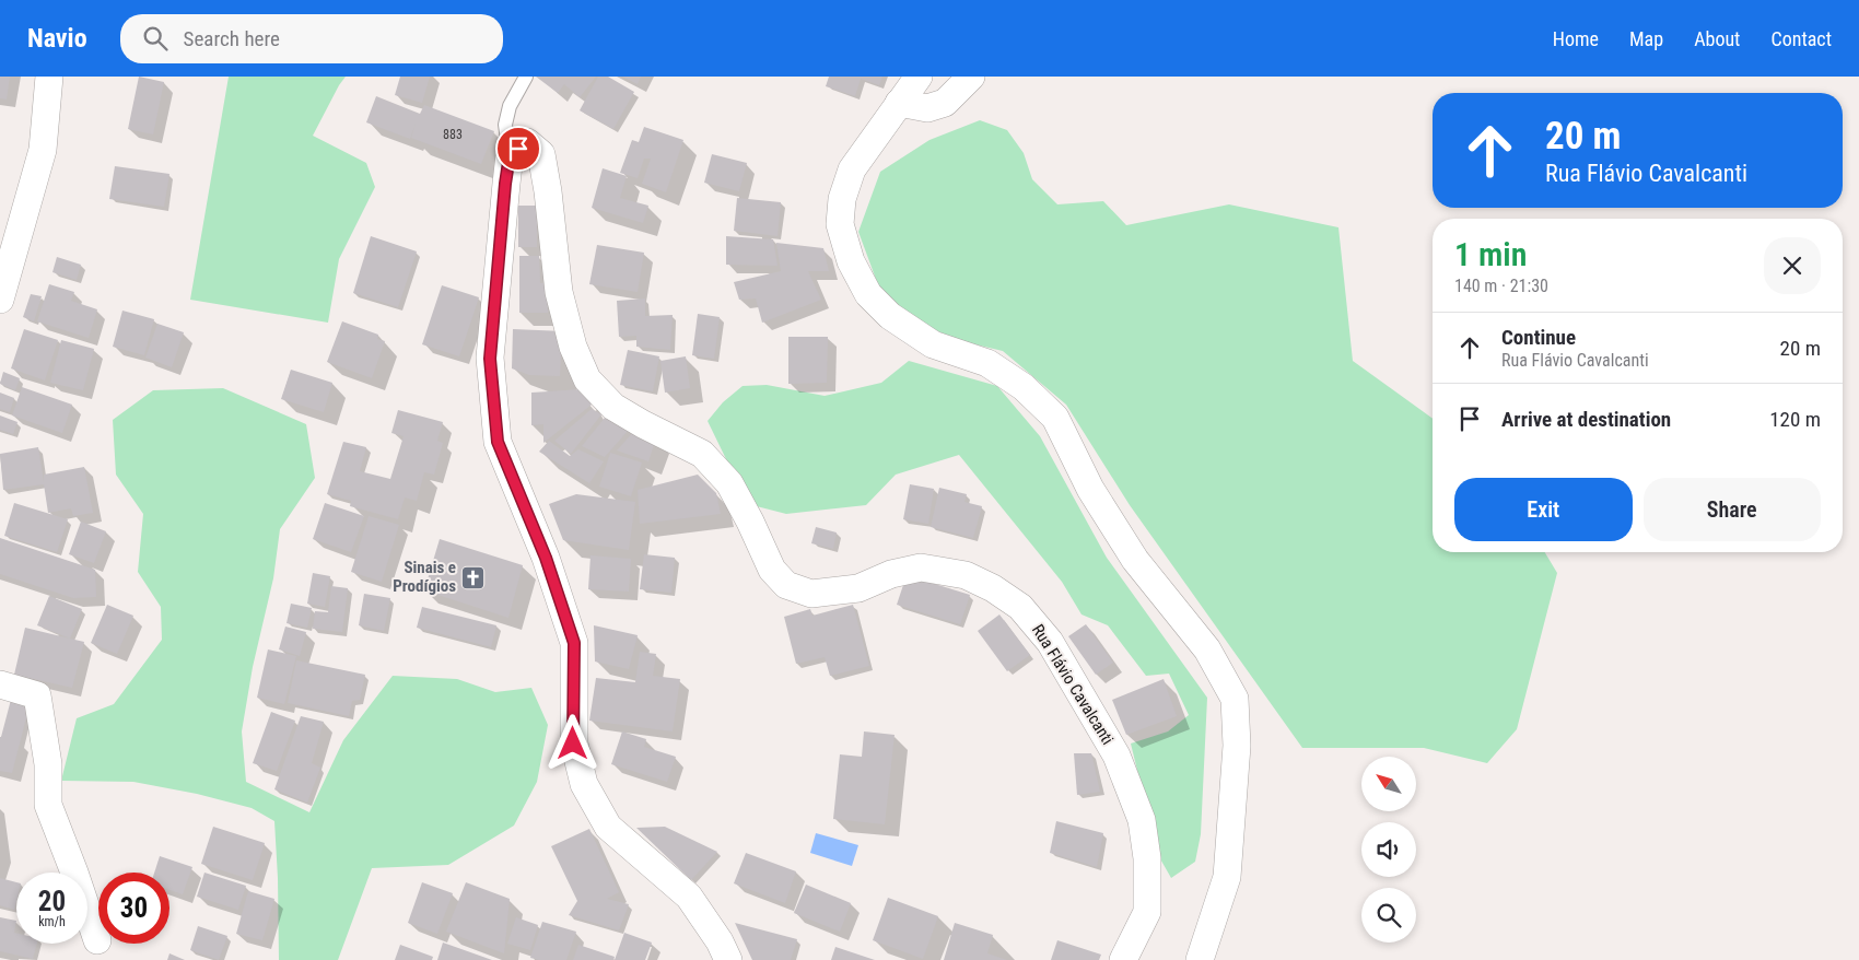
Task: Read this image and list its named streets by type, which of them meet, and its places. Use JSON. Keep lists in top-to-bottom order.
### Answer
{
  "streets": {
    "street": ["Rua Flávio Cavalcanti"]
  },
  "places": {
    "church": ["Sinais e Prodígios"]
  },
  "house_numbers": ["883"],
  "north": "top left",
  "page": {
    "header": "Navio",
    "search": "Search here",
    "nav": [
      "Home",
      "Map",
      "About",
      "Contact"
    ],
    "turn": ["20 m", "Rua Flávio Cavalcanti"],
    "heading": ["1 min", "140 m · 21:30"],
    "list": [
      {
        "name": "Continue",
        "note": "Rua Flávio Cavalcanti",
        "value": "20 m"
      },
      {
        "name": "Arrive at destination",
        "value": "120 m"
      }
    ],
    "buttons": ["Exit", "Share"],
    "speed": "20 km/h",
    "limit": "30"
  }
}
